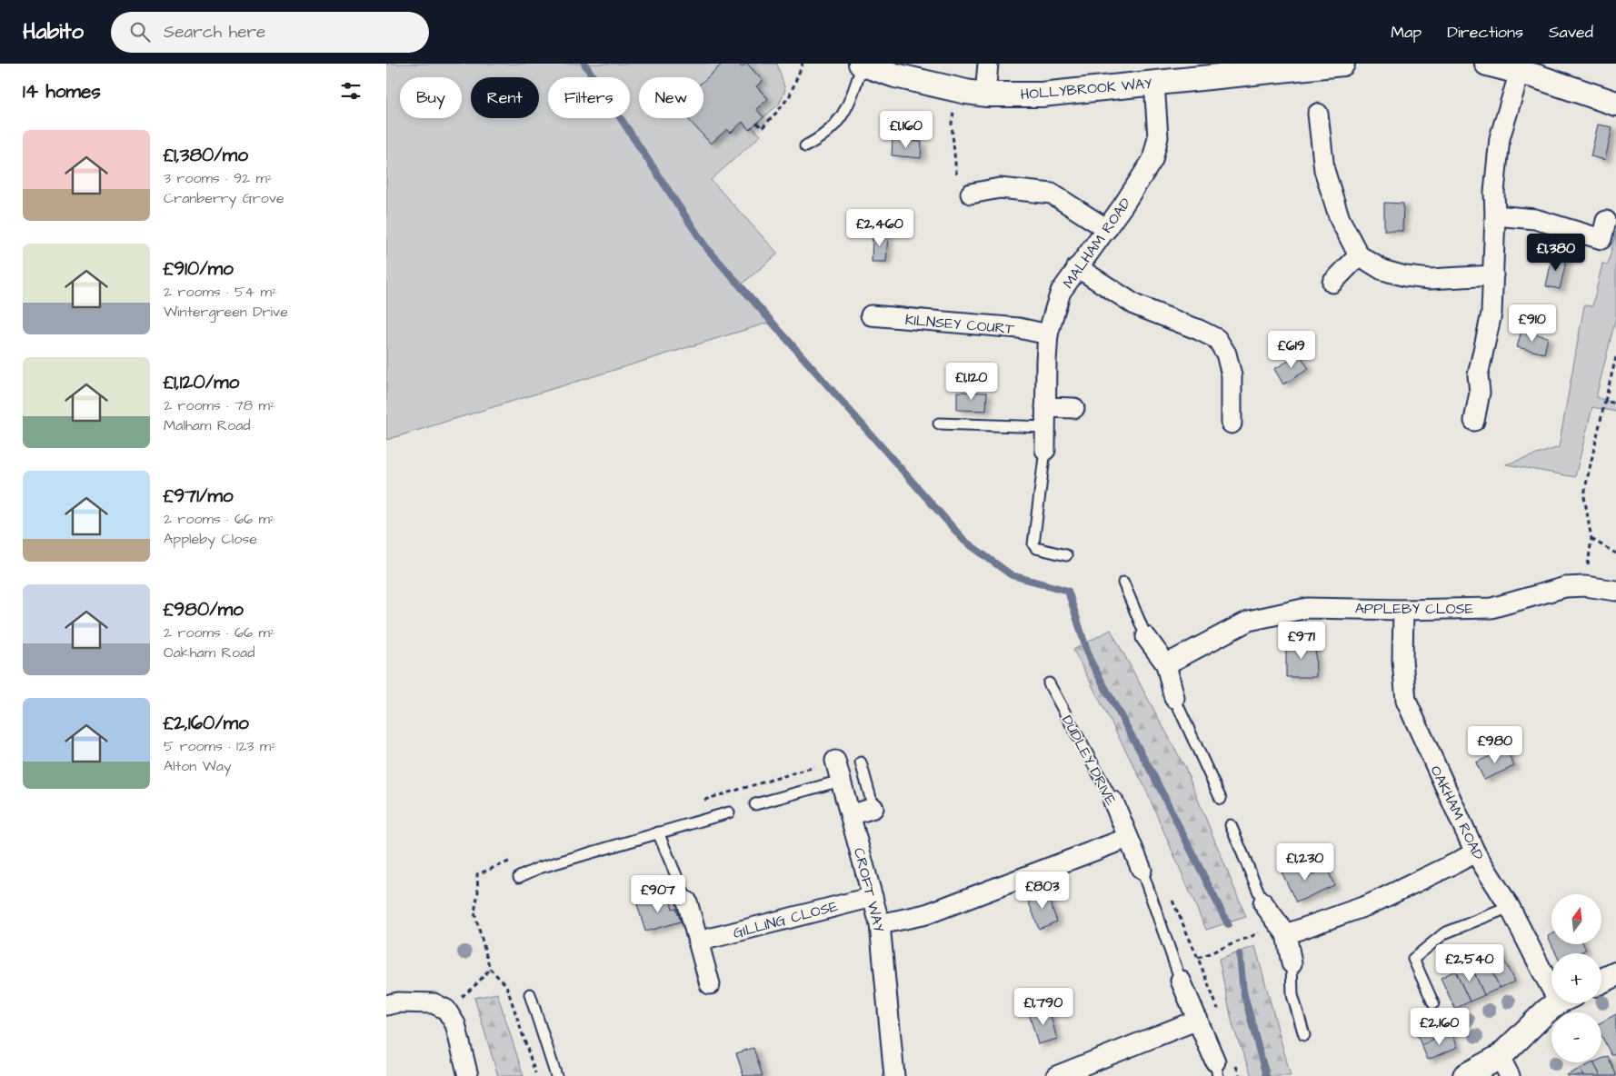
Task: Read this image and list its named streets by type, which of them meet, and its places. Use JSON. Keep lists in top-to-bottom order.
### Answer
{
  "streets": {
    "street": [
      "HOLLYBROOK WAY",
      "MALHAM ROAD",
      "KILNSEY COURT",
      "APPLEBY CLOSE",
      "DUDLEY DRIVE",
      "OAKHAM ROAD",
      "CROFT WAY",
      "GILLING CLOSE"
    ]
  },
  "crossings": [
    ["HOLLYBROOK WAY", "MALHAM ROAD"],
    ["MALHAM ROAD", "KILNSEY COURT"],
    ["APPLEBY CLOSE", "OAKHAM ROAD"],
    ["CROFT WAY", "GILLING CLOSE"]
  ],
  "north": "top",
  "page": {
    "header": "Habito",
    "search": "Search here",
    "nav": ["Map", "Directions", "Saved"],
    "heading": "14 homes",
    "chip": [
      "Buy",
      "Rent",
      "Filters",
      "New"
    ],
    "price": [
      "£1,160",
      "£2,460",
      "£1,380",
      "£910",
      "£619",
      "£1,120",
      "£971",
      "£980",
      "£1,230",
      "£803",
      "£907",
      "£2,540",
      "£1,790",
      "£2,160"
    ],
    "list": [
      {
        "name": "£1,380/mo",
        "note": "3 rooms · 92 m² · Cranberry Grove"
      },
      {
        "name": "£910/mo",
        "note": "2 rooms · 54 m² · Wintergreen Drive"
      },
      {
        "name": "£1,120/mo",
        "note": "2 rooms · 78 m² · Malham Road"
      },
      {
        "name": "£971/mo",
        "note": "2 rooms · 66 m² · Appleby Close"
      },
      {
        "name": "£980/mo",
        "note": "2 rooms · 66 m² · Oakham Road"
      },
      {
        "name": "£2,160/mo",
        "note": "5 rooms · 123 m² · Alton Way"
      }
    ],
    "map_buttons": ["+", "−"]
  }
}
